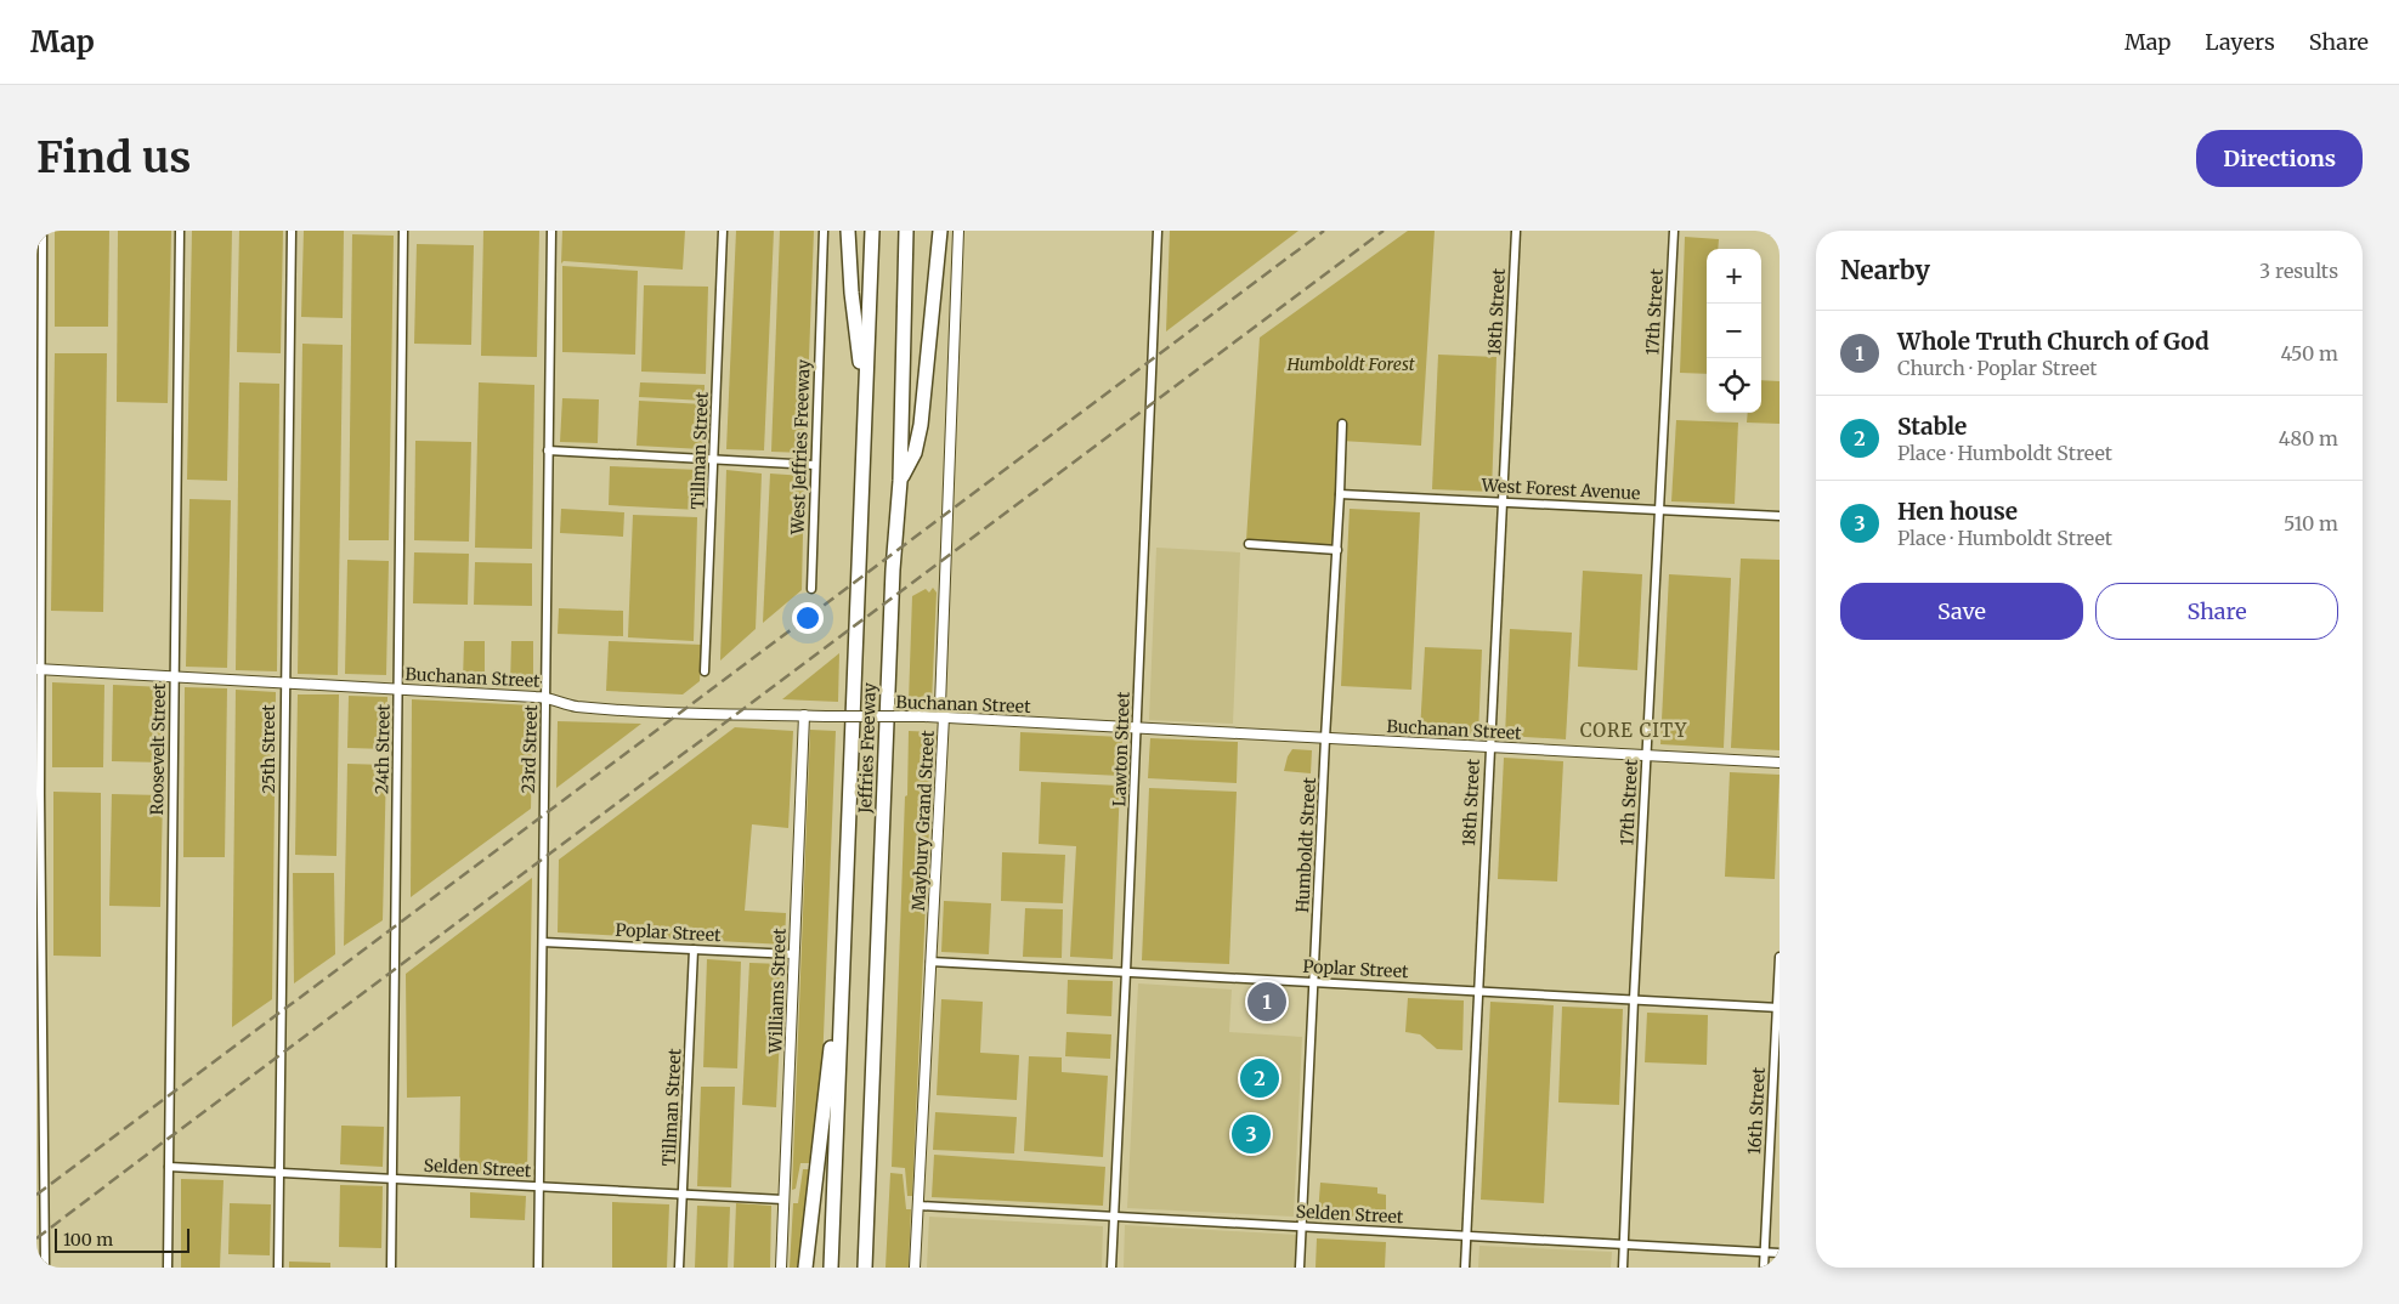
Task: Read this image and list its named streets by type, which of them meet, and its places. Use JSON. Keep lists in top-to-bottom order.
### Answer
{
  "streets": {
    "highway": ["Jeffries Freeway"],
    "street": [
      "18th Street",
      "17th Street",
      "West Jeffries Freeway",
      "Tillman Street",
      "West Forest Avenue",
      "Buchanan Street",
      "Roosevelt Street",
      "25th Street",
      "24th Street",
      "23rd Street",
      "Lawton Street",
      "Maybury Grand Street",
      "Humboldt Street",
      "Poplar Street",
      "Williams Street",
      "16th Street",
      "Selden Street"
    ]
  },
  "crossings": [
    ["18th Street", "West Forest Avenue"],
    ["18th Street", "Buchanan Street"],
    ["18th Street", "Poplar Street"],
    ["18th Street", "Selden Street"],
    ["17th Street", "West Forest Avenue"],
    ["17th Street", "Buchanan Street"],
    ["17th Street", "Poplar Street"],
    ["17th Street", "Selden Street"],
    ["Tillman Street", "Poplar Street"],
    ["Tillman Street", "Selden Street"],
    ["West Forest Avenue", "Humboldt Street"],
    ["Buchanan Street", "Roosevelt Street"],
    ["Buchanan Street", "25th Street"],
    ["Buchanan Street", "24th Street"],
    ["Buchanan Street", "23rd Street"],
    ["Buchanan Street", "Lawton Street"],
    ["Buchanan Street", "Maybury Grand Street"],
    ["Buchanan Street", "Humboldt Street"],
    ["Buchanan Street", "Williams Street"],
    ["Roosevelt Street", "Selden Street"],
    ["25th Street", "Selden Street"],
    ["24th Street", "Selden Street"],
    ["23rd Street", "Poplar Street"],
    ["23rd Street", "Selden Street"],
    ["Lawton Street", "Poplar Street"],
    ["Lawton Street", "Selden Street"],
    ["Maybury Grand Street", "Poplar Street"],
    ["Maybury Grand Street", "Selden Street"],
    ["Humboldt Street", "Poplar Street"],
    ["Humboldt Street", "Selden Street"],
    ["Poplar Street", "Williams Street"],
    ["Poplar Street", "16th Street"],
    ["Williams Street", "Selden Street"],
    ["16th Street", "Selden Street"]
  ],
  "districts": ["CORE CITY"],
  "parks": ["Humboldt Forest"],
  "scale_bar": "100 m",
  "page": {
    "header": "Map",
    "nav": ["Map", "Layers", "Share"],
    "buttons": [
      "Directions",
      ["Save", "Share"]
    ],
    "title": "Find us",
    "heading": ["Nearby", "3 results"],
    "map_buttons": ["+", "−"],
    "list": [
      {
        "mark": "1",
        "name": "Whole Truth Church of God",
        "note": "Church · Poplar Street",
        "value": "450 m"
      },
      {
        "mark": "2",
        "name": "Stable",
        "note": "Place · Humboldt Street",
        "value": "480 m"
      },
      {
        "mark": "3",
        "name": "Hen house",
        "note": "Place · Humboldt Street",
        "value": "510 m"
      }
    ],
    "pins": ["1", "2", "3"],
    "scale": "100 m"
  }
}
